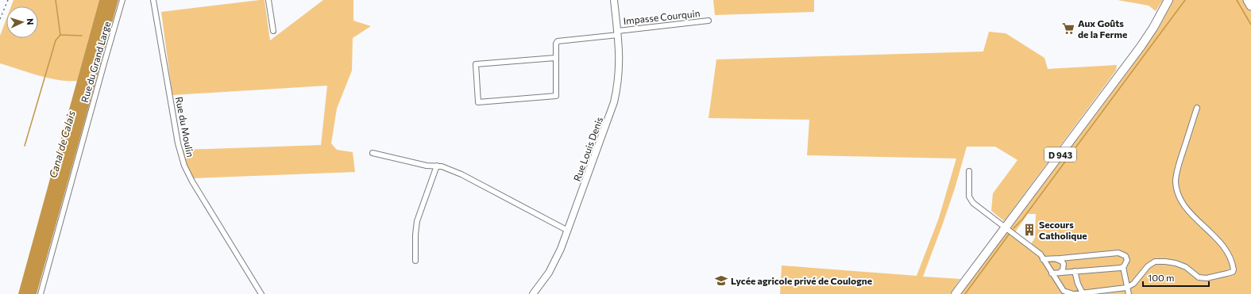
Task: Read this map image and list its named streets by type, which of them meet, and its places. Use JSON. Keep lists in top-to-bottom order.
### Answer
{
  "streets": {
    "main road": ["D 943"],
    "street": [
      "Impasse Courquin",
      "Rue du Grand Large",
      "Rue du Moulin",
      "Rue Louis Denis"
    ]
  },
  "crossings": [
    ["Impasse Courquin", "Rue Louis Denis"]
  ],
  "water": ["Canal de Calais"],
  "places": {
    "supermarket": ["Aux Goûts de la Ferme"],
    "building": ["Secours Catholique"],
    "school or university": ["Lycée agricole privé de Coulogne"]
  },
  "scale_bar": "100 m",
  "north": "right"
}
